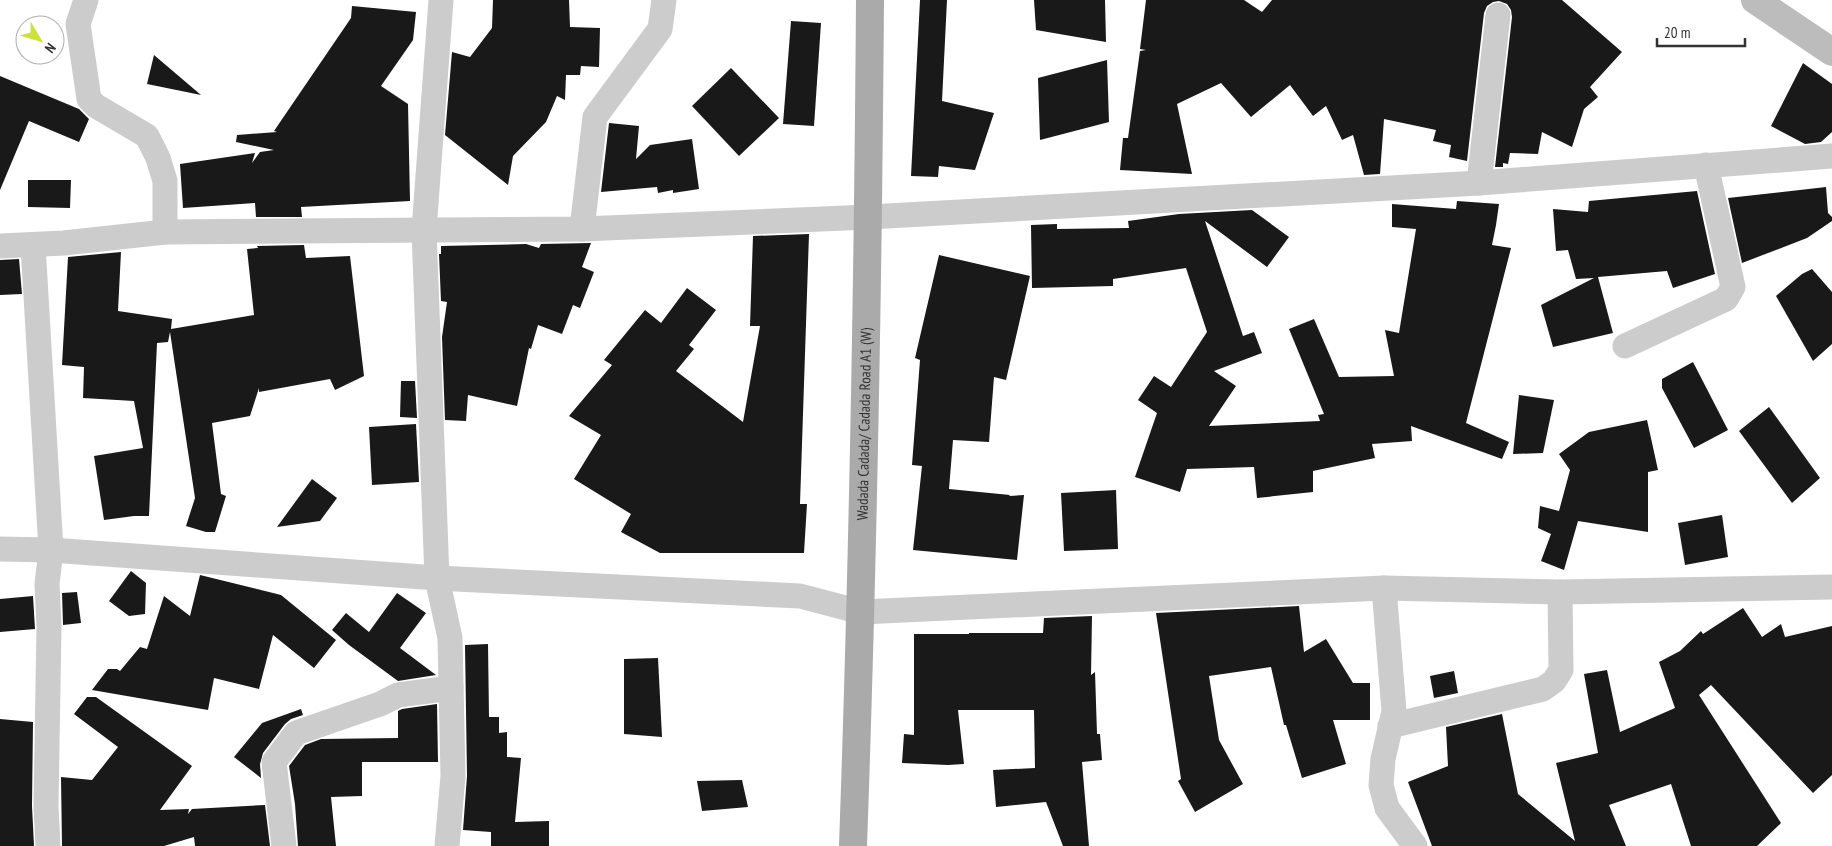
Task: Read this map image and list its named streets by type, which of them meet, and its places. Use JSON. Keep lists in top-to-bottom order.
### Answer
{
  "streets": {
    "main road": ["Wadada Cadada/ Cadada Road A1 (W)"]
  },
  "scale_bar": "20 m",
  "north": "bottom right"
}
